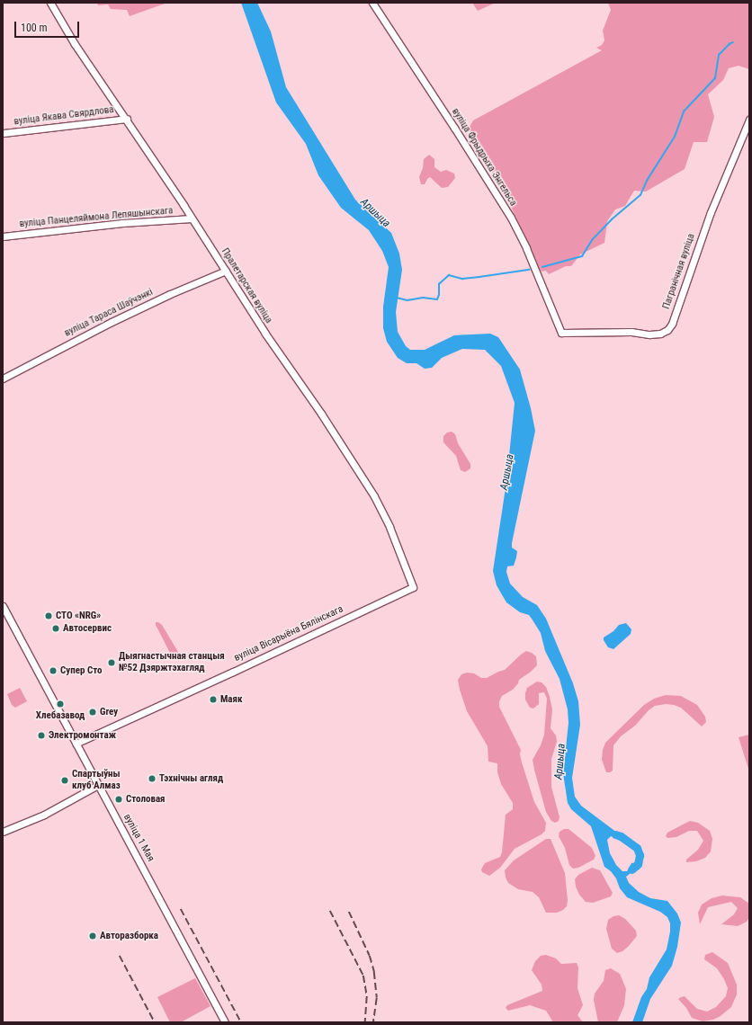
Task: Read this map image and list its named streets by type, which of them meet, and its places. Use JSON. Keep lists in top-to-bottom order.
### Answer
{
  "streets": {
    "street": [
      "вуліца Якава Свярдлова",
      "вуліца Фрыдрыха Энгельса",
      "вуліца Панцеляймона Лепяшынскага",
      "Пагранічная вуліца",
      "Пралетарская вуліца",
      "вуліца Тараса Шаўчэнкі",
      "вуліца Вісарыёна Бялінскага",
      "вуліца 1 Мая"
    ]
  },
  "crossings": [
    ["вуліца Якава Свярдлова", "Пралетарская вуліца"],
    ["вуліца Фрыдрыха Энгельса", "Пагранічная вуліца"],
    ["вуліца Панцеляймона Лепяшынскага", "Пралетарская вуліца"],
    ["Пралетарская вуліца", "вуліца Тараса Шаўчэнкі"],
    ["Пралетарская вуліца", "вуліца Вісарыёна Бялінскага"],
    ["вуліца Вісарыёна Бялінскага", "вуліца 1 Мая"]
  ],
  "water": ["Аршыца"],
  "places": [
    "СТО «NRG»",
    "Автосервис",
    "Дыягнастычная станцыя №52 Дзяржтэхагляд",
    "Супер Сто",
    "Маяк",
    "Хлебазавод",
    "Grey",
    "Электромонтаж",
    "Тэхнічны агляд",
    "Спартыўны клуб Алмаз",
    "Столовая",
    "Авторазборка"
  ],
  "scale_bar": "100 m"
}
